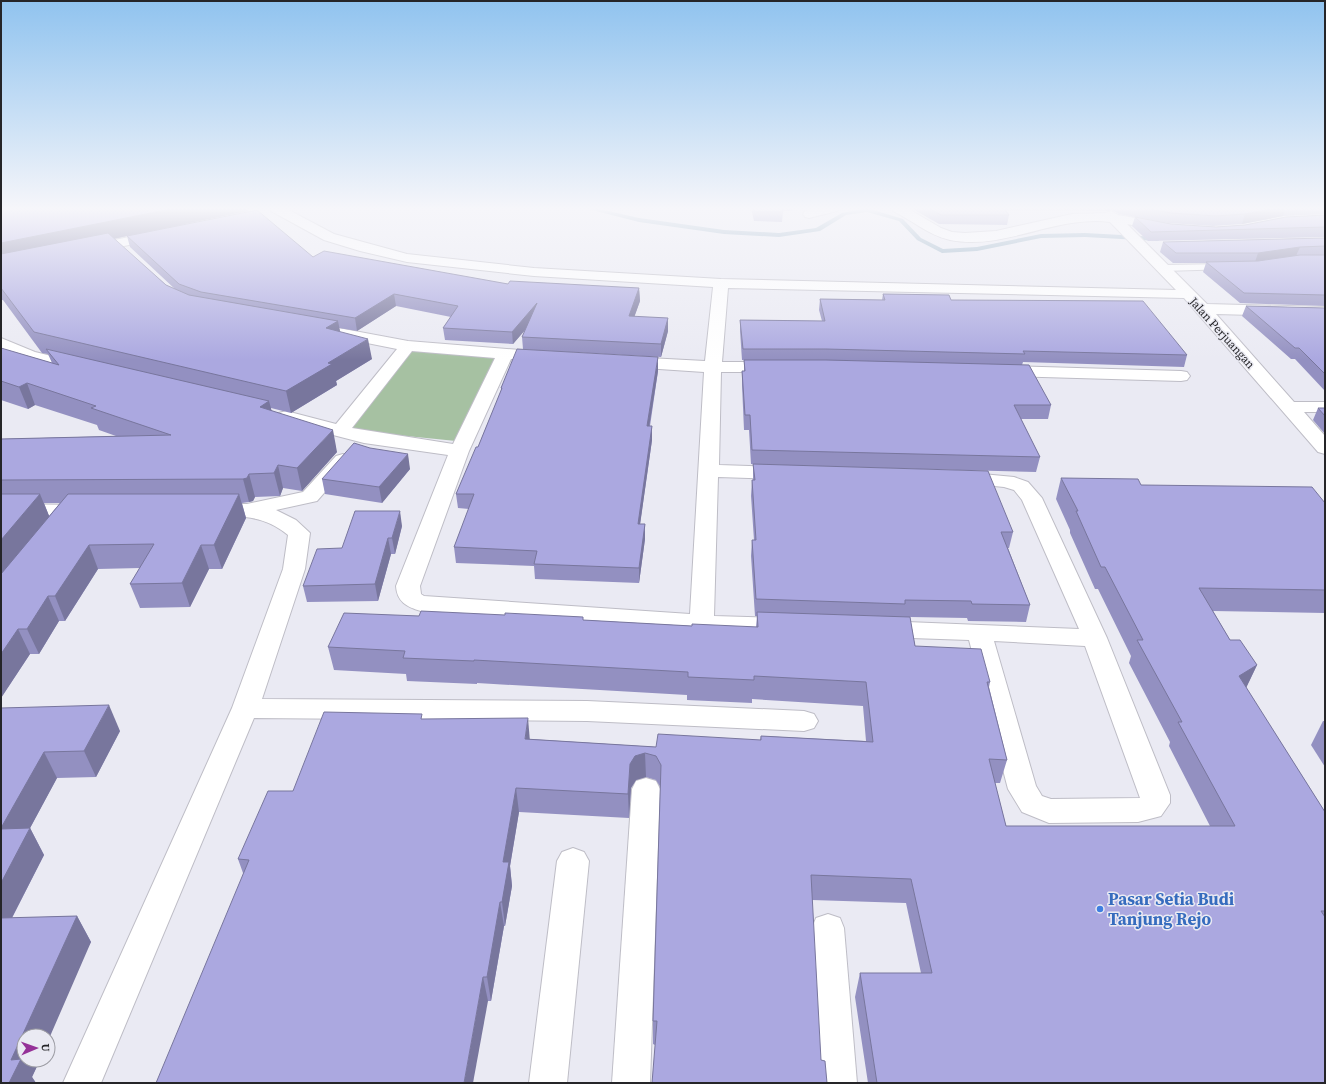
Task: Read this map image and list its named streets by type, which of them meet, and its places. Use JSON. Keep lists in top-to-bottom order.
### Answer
{
  "streets": {
    "street": ["Jalan Perjuangan"]
  },
  "places": ["Pasar Setia Budi Tanjung Rejo"],
  "north": "right"
}
